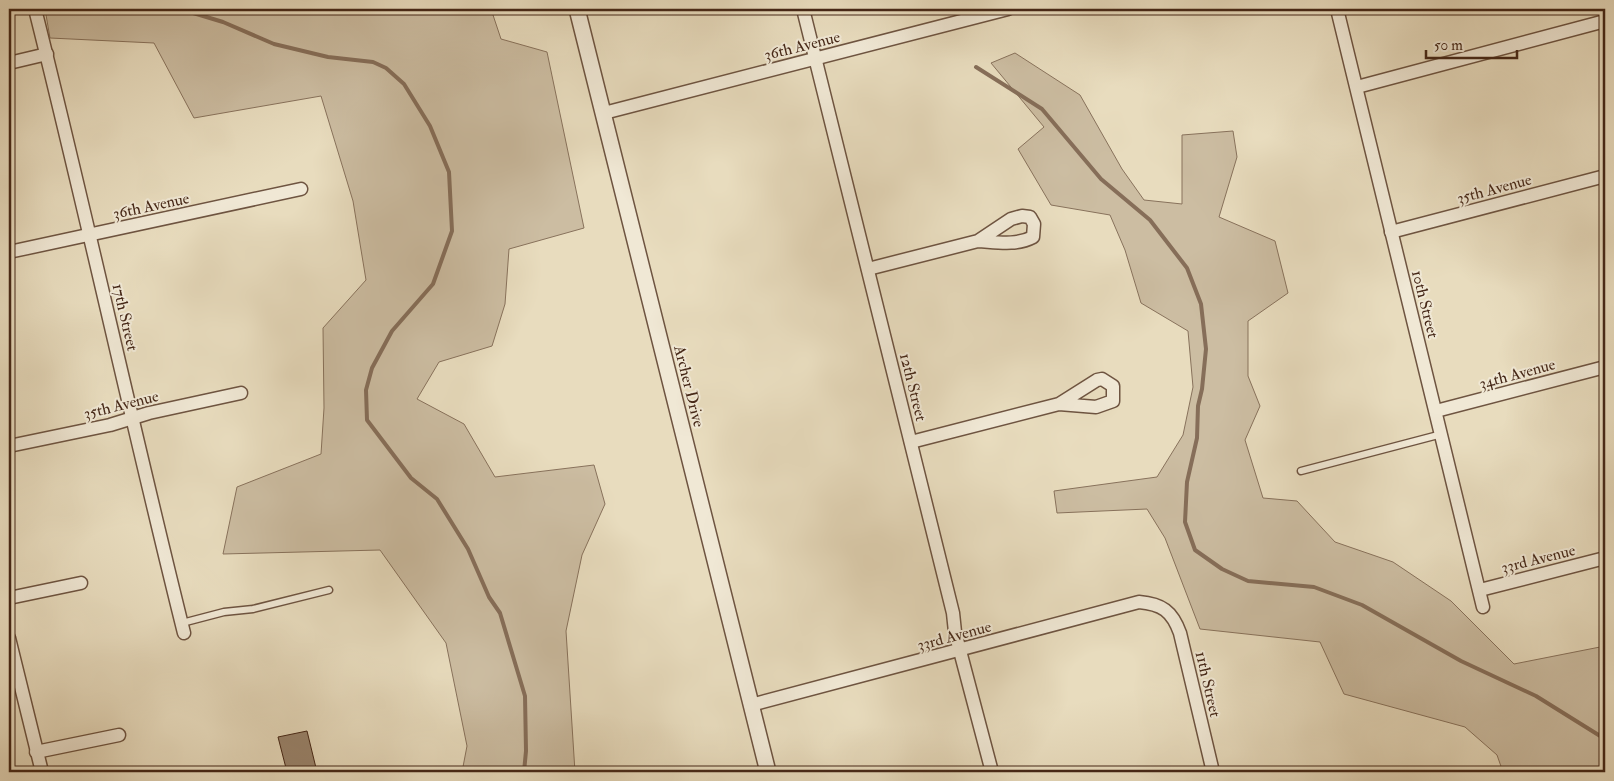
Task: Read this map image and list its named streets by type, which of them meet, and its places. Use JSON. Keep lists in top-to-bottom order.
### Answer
{
  "streets": {
    "street": [
      "36th Avenue",
      "35th Avenue",
      "10th Street",
      "17th Street",
      "34th Avenue",
      "Archer Drive",
      "12th Street",
      "33rd Avenue",
      "11th Street"
    ]
  },
  "crossings": [
    ["36th Avenue", "17th Street"],
    ["36th Avenue", "Archer Drive"],
    ["36th Avenue", "12th Street"],
    ["35th Avenue", "10th Street"],
    ["35th Avenue", "17th Street"],
    ["10th Street", "34th Avenue"],
    ["10th Street", "33rd Avenue"],
    ["Archer Drive", "33rd Avenue"],
    ["12th Street", "33rd Avenue"],
    ["33rd Avenue", "11th Street"]
  ],
  "scale_bar": "50 m"
}
